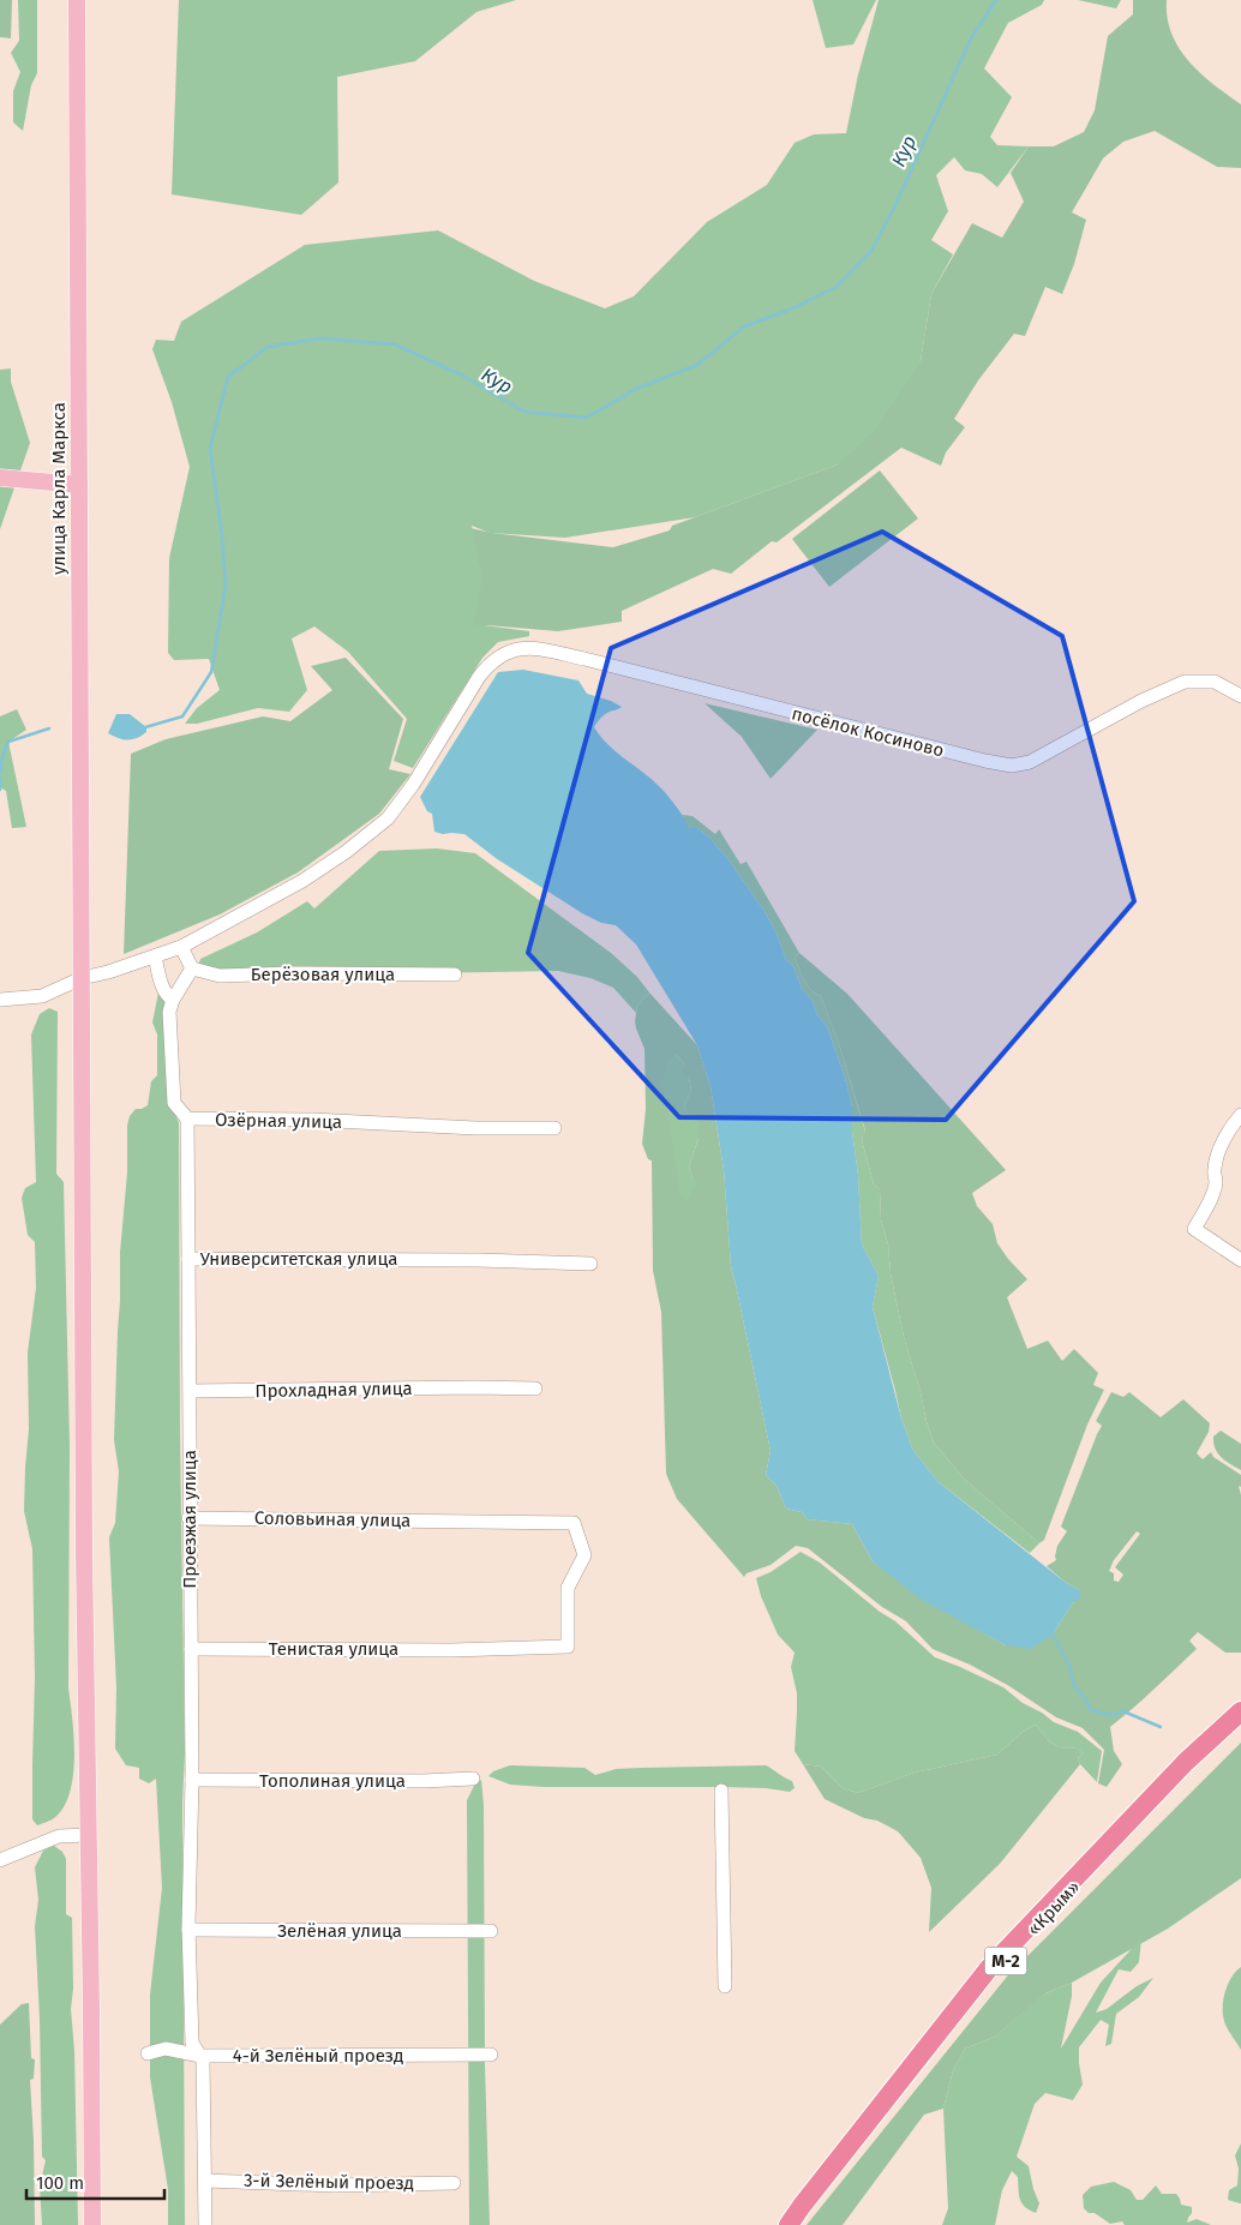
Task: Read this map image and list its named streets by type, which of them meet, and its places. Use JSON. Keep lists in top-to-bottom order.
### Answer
{
  "streets": {
    "highway": ["«Крым»", "М-2"],
    "main road": ["улица Карла Маркса"],
    "street": [
      "посёлок Косиново",
      "Берёзовая улица",
      "Озёрная улица",
      "Университетская улица",
      "Прохладная улица",
      "Проезжая улица",
      "Соловьиная улица",
      "Тенистая улица",
      "Тополиная улица",
      "Зелёная улица",
      "4-й Зелёный проезд",
      "3-й Зелёный проезд"
    ]
  },
  "crossings": [
    ["улица Карла Маркса", "посёлок Косиново"],
    ["Озёрная улица", "Университетская улица"],
    ["Университетская улица", "Проезжая улица"],
    ["Прохладная улица", "Проезжая улица"],
    ["Проезжая улица", "Соловьиная улица"],
    ["Проезжая улица", "Тенистая улица"],
    ["Проезжая улица", "Тополиная улица"],
    ["Проезжая улица", "Зелёная улица"],
    ["Проезжая улица", "4-й Зелёный проезд"],
    ["Проезжая улица", "3-й Зелёный проезд"],
    ["Соловьиная улица", "Тенистая улица"]
  ],
  "water": ["Кур"],
  "scale_bar": "100 m"
}
